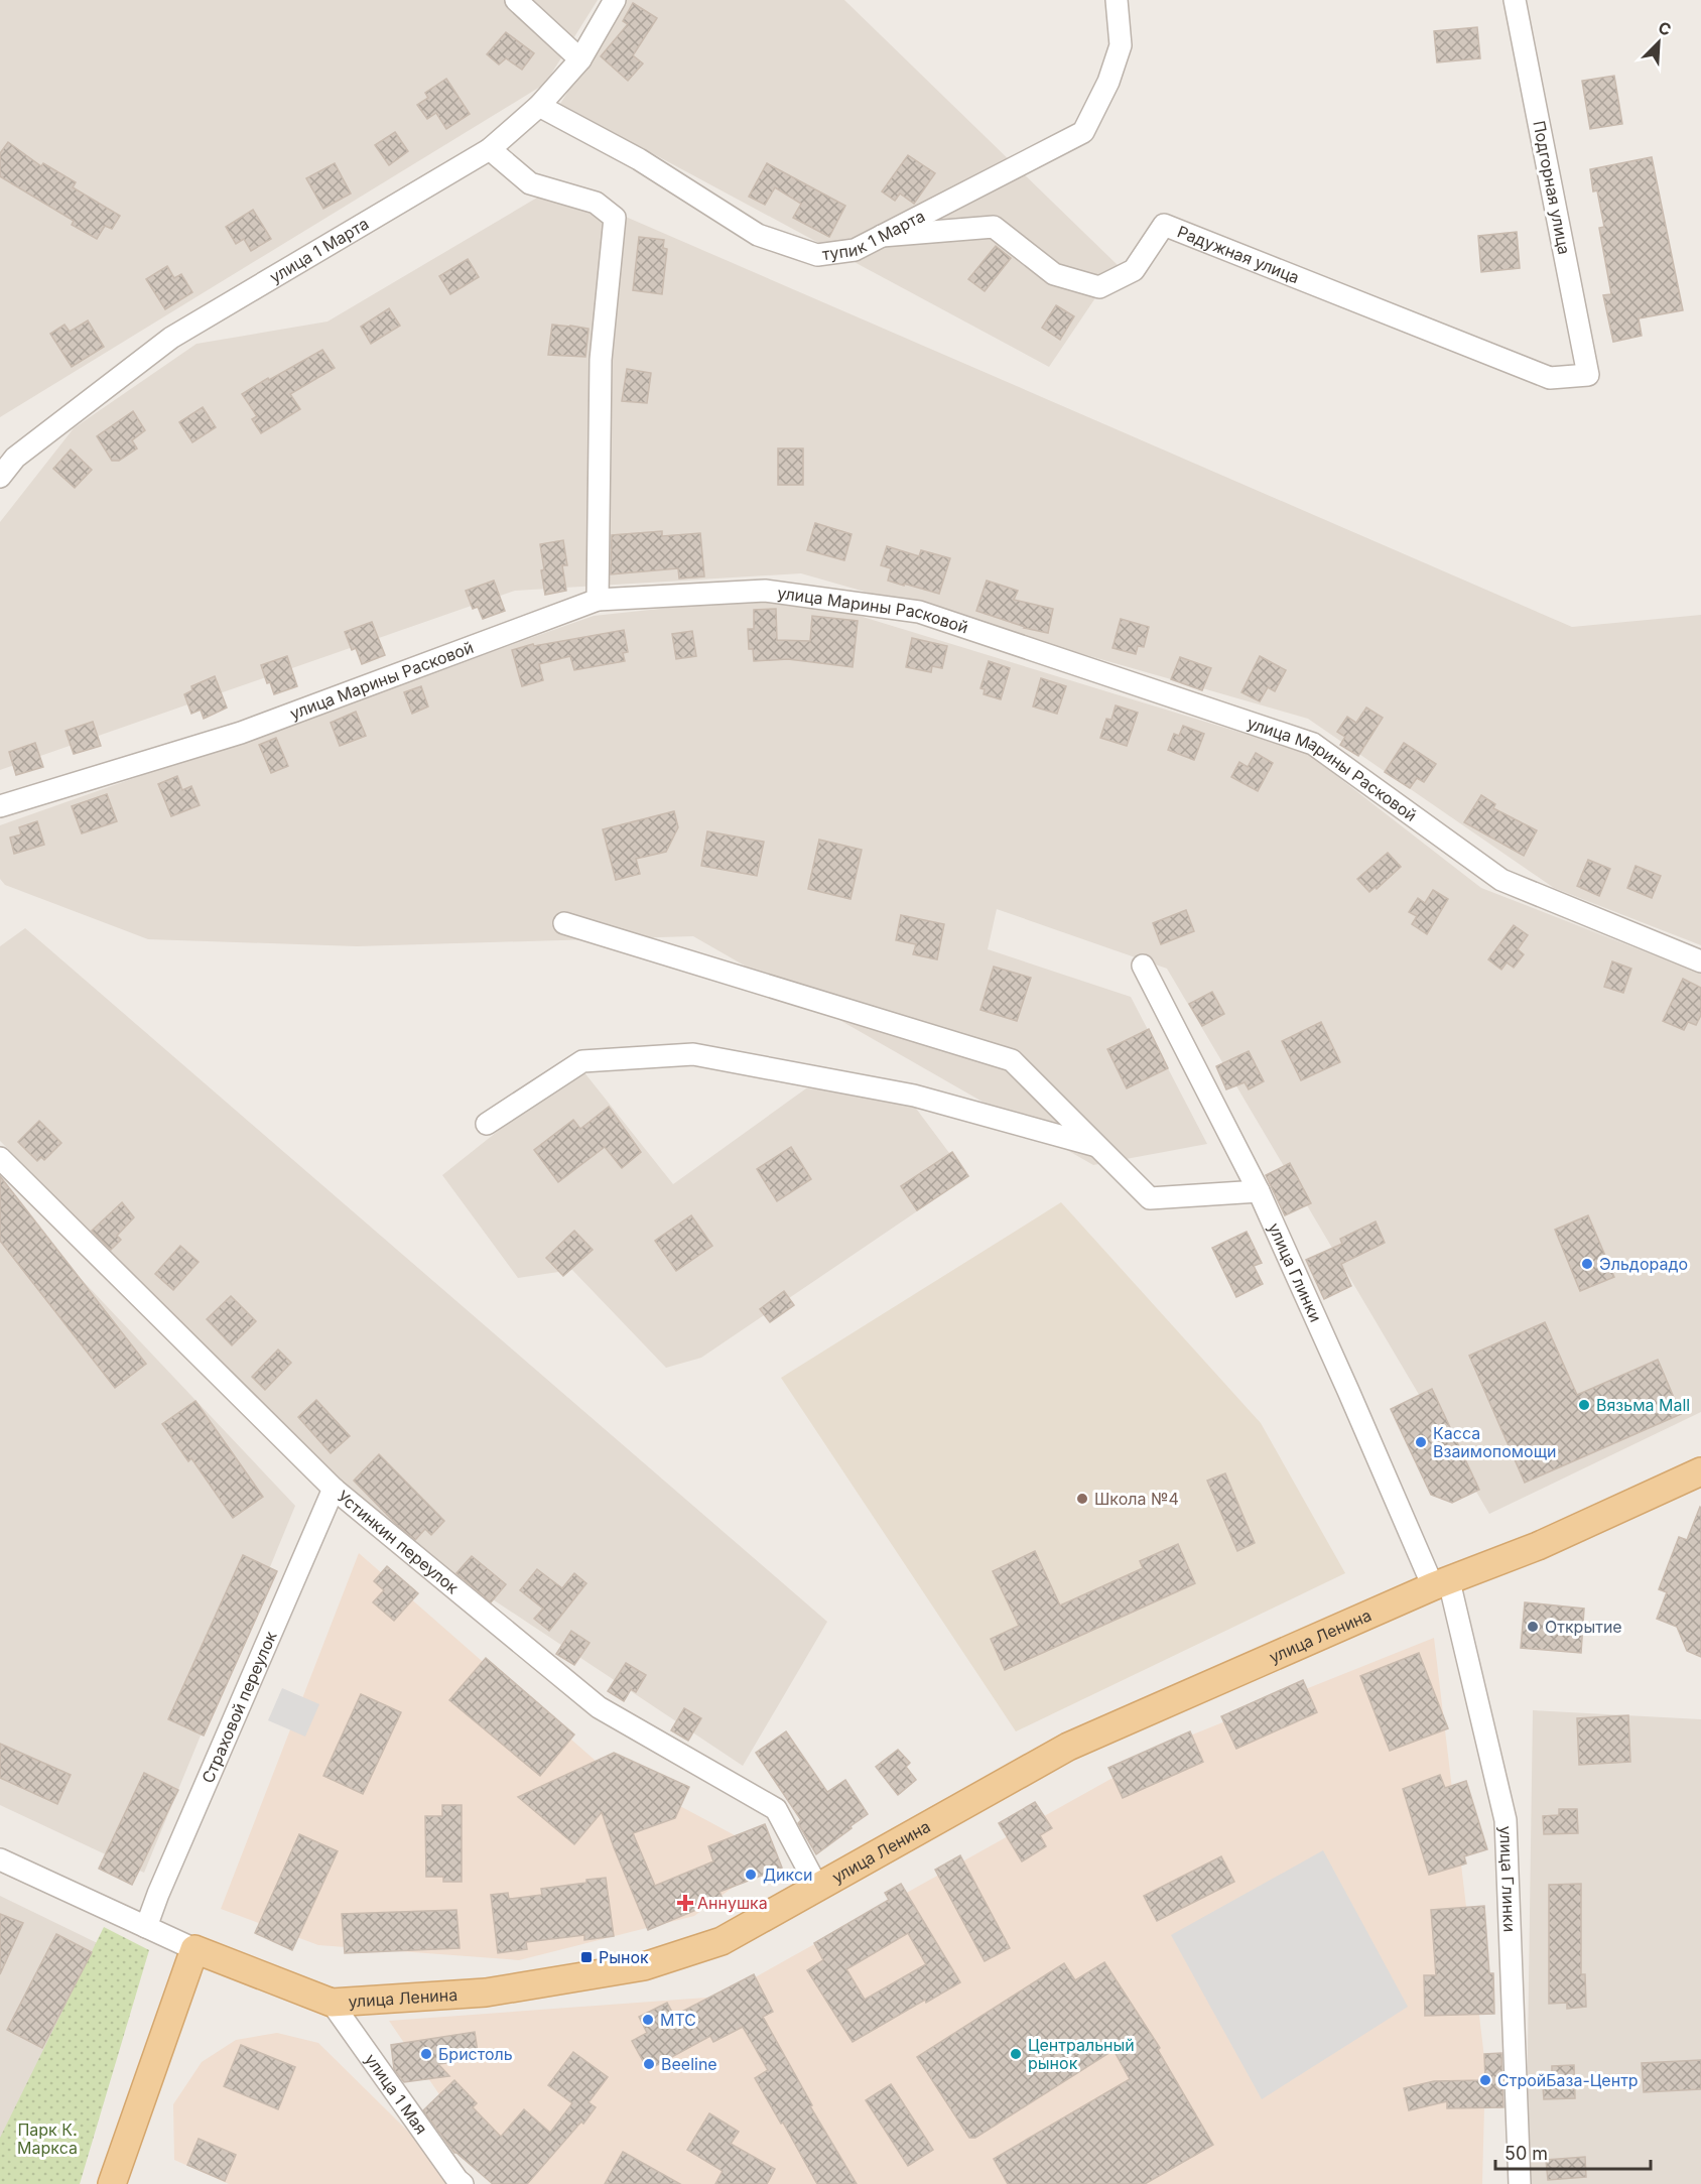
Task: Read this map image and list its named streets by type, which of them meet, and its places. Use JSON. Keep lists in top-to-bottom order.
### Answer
{
  "streets": {
    "main road": ["улица Ленина"],
    "street": [
      "Подгорная улица",
      "тупик 1 Марта",
      "улица 1 Марта",
      "Радужная улица",
      "улица Марины Расковой",
      "улица Глинки",
      "Устинкин переулок",
      "Страховой переулок",
      "улица 1 Мая"
    ]
  },
  "crossings": [
    ["Подгорная улица", "Радужная улица"],
    ["тупик 1 Марта", "улица 1 Марта"],
    ["тупик 1 Марта", "Радужная улица"],
    ["улица Глинки", "улица Ленина"],
    ["Устинкин переулок", "улица Ленина"],
    ["Устинкин переулок", "Страховой переулок"],
    ["улица Ленина", "Страховой переулок"],
    ["улица Ленина", "улица 1 Мая"]
  ],
  "parks": ["Парк К. Маркса"],
  "places": {
    "other": [
      "Эльдорадо",
      "Вязьма Mall",
      "Касса Взаимопомощи",
      "Школа №4",
      "Открытие",
      "Дикси",
      "МТС",
      "Бристоль",
      "Центральный рынок",
      "Beeline",
      "СтройБаза-Центр"
    ],
    "health": ["Аннушка"],
    "transit": ["Рынок"]
  },
  "scale_bar": "50 m",
  "north": "top right"
}
